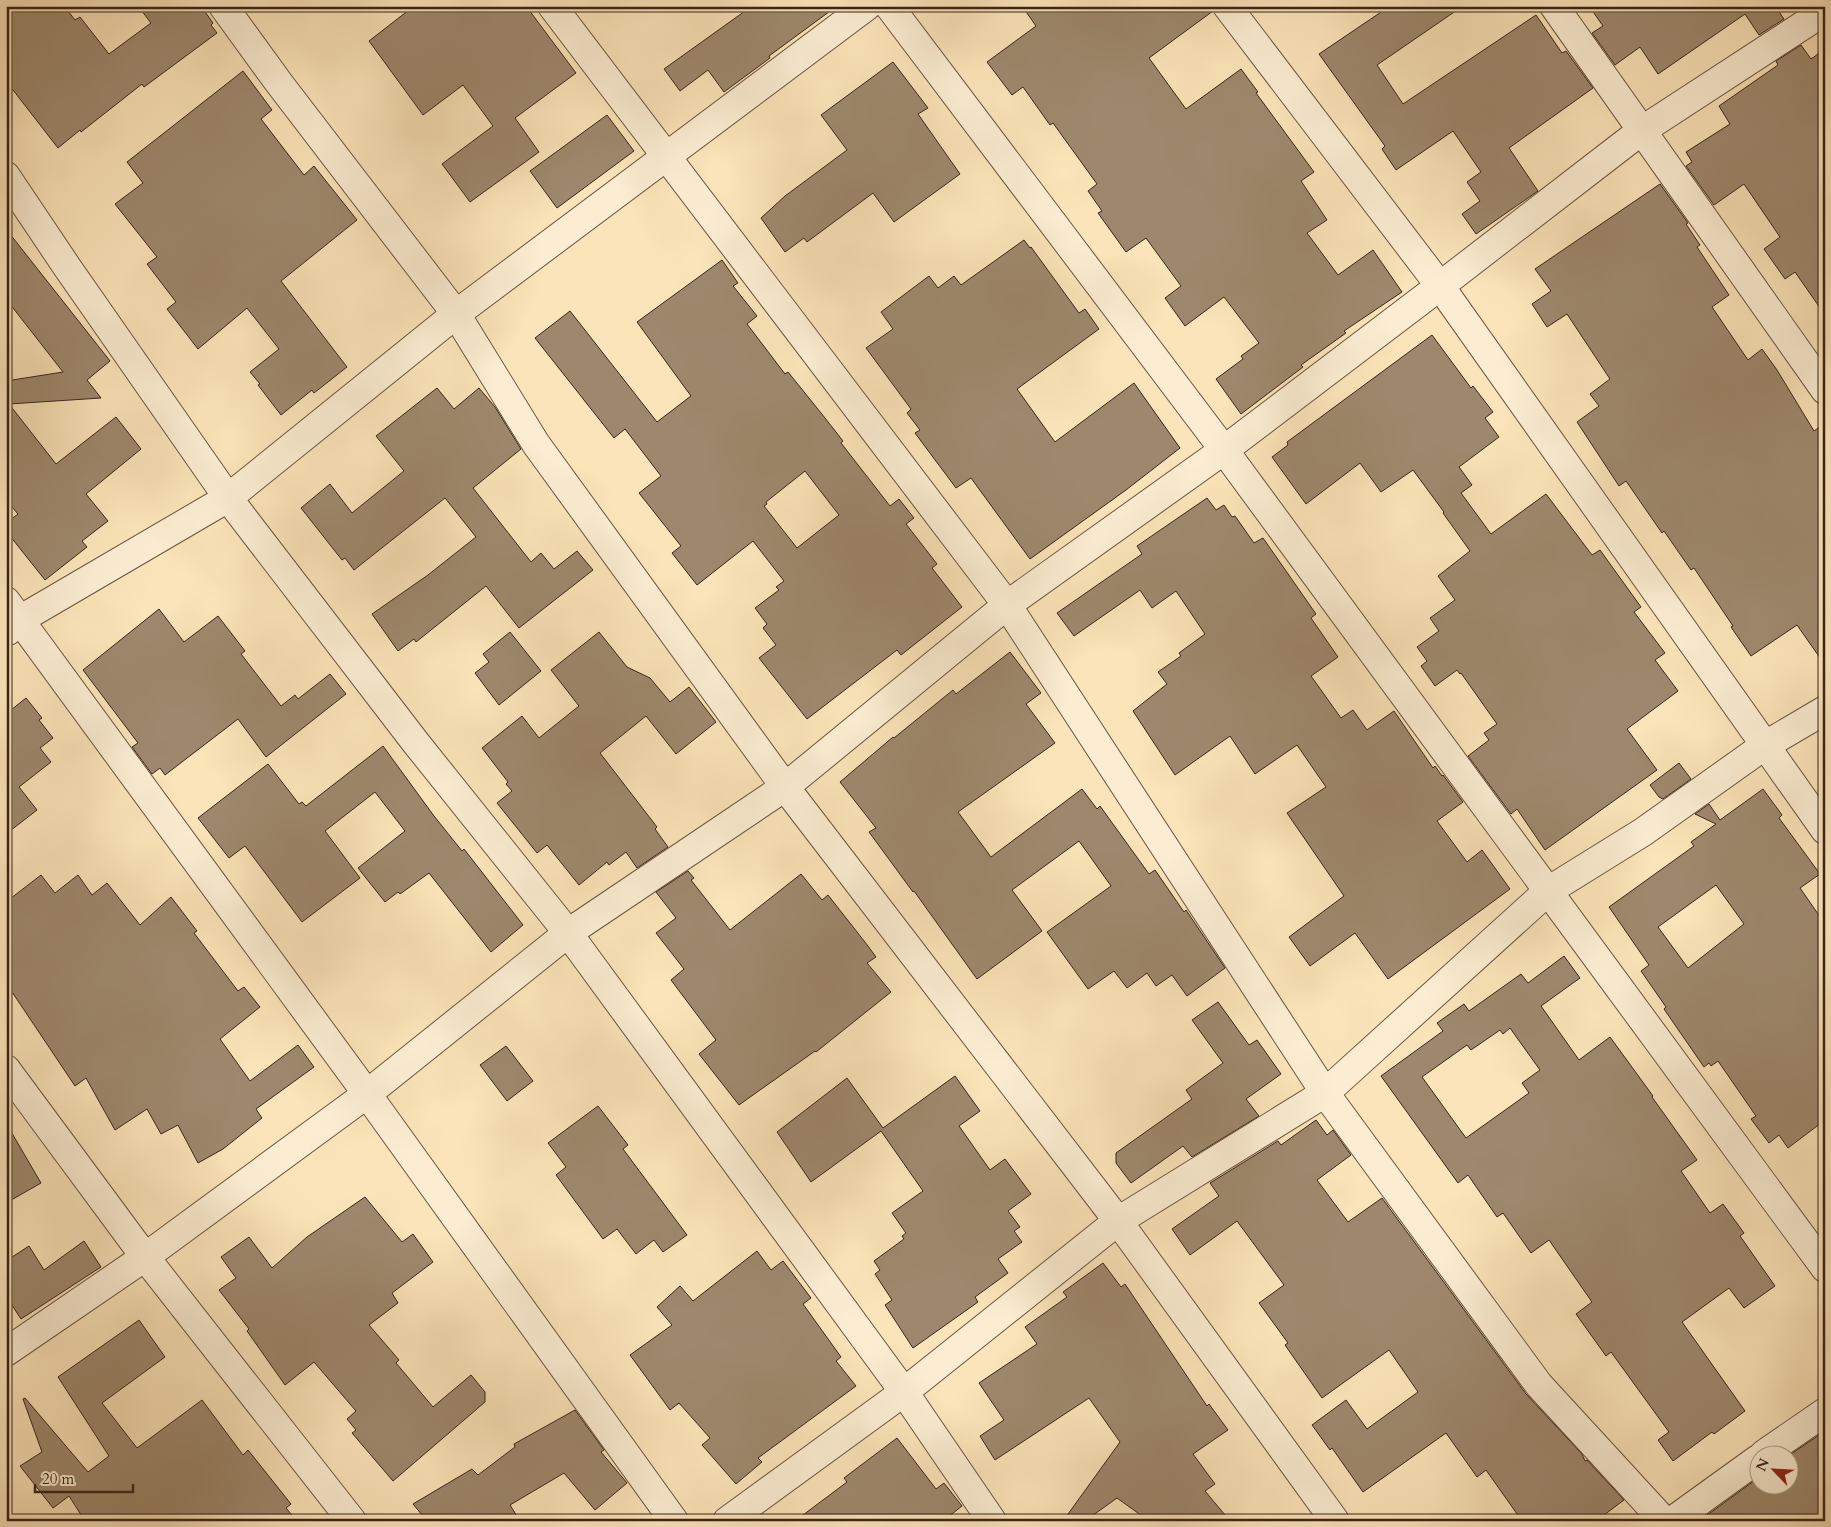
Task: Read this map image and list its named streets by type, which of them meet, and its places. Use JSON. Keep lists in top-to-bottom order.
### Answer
{
  "scale_bar": "20 m",
  "north": "top left"
}
